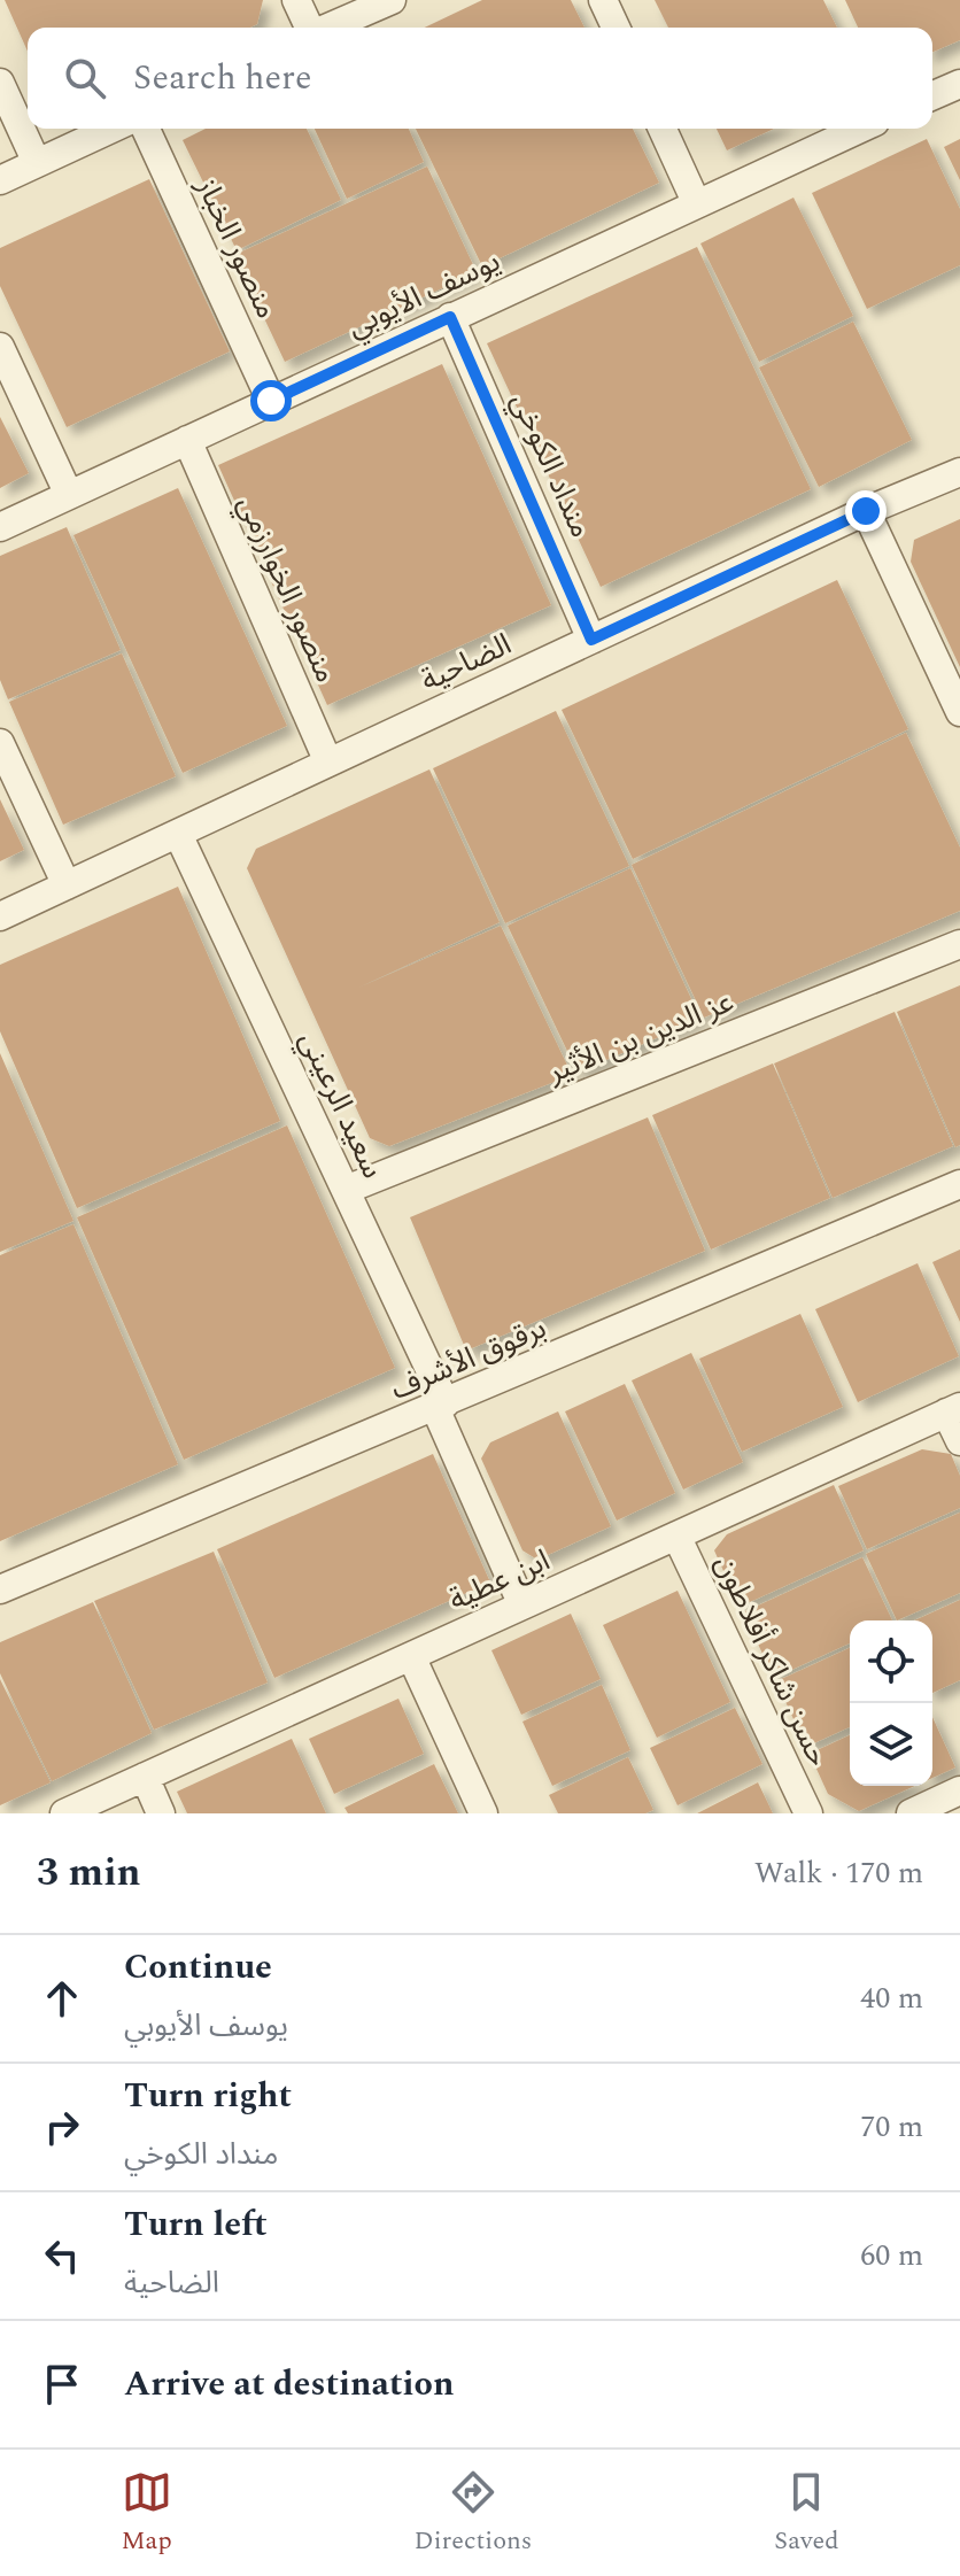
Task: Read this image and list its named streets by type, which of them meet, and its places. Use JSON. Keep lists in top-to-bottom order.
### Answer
{
  "streets": {
    "street": [
      "منصور الخباز",
      "يوسف الأيوبي",
      "منداد الكوخي",
      "منصور الخوارزمي",
      "الضاحية",
      "عز الدين بن الأثير",
      "سعيد الرعيني",
      "برقوق الأشرف",
      "ابن عطية",
      "حسن شاكر أفلاطون"
    ]
  },
  "crossings": [
    ["منصور الخباز", "يوسف الأيوبي"],
    ["يوسف الأيوبي", "منداد الكوخي"],
    ["يوسف الأيوبي", "منصور الخوارزمي"],
    ["منداد الكوخي", "الضاحية"],
    ["منصور الخوارزمي", "الضاحية"],
    ["الضاحية", "سعيد الرعيني"],
    ["عز الدين بن الأثير", "سعيد الرعيني"],
    ["سعيد الرعيني", "برقوق الأشرف"],
    ["سعيد الرعيني", "ابن عطية"],
    ["ابن عطية", "حسن شاكر أفلاطون"]
  ],
  "page": {
    "search": "Search here",
    "heading": ["3 min", "Walk · 170 m"],
    "list": [
      ["Continue", "يوسف الأيوبي", "40 m"],
      ["Turn right", "منداد الكوخي", "70 m"],
      ["Turn left", "الضاحية", "60 m"],
      "Arrive at destination"
    ],
    "nav": ["Map", "Directions", "Saved"]
  }
}
